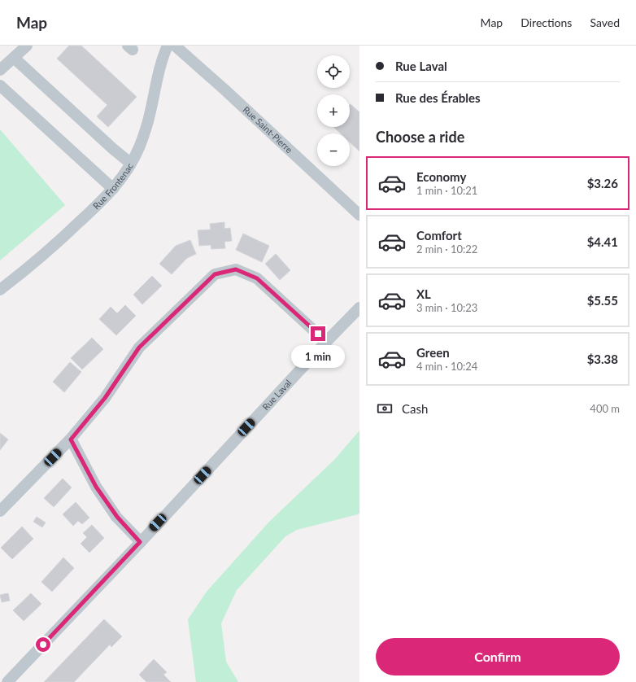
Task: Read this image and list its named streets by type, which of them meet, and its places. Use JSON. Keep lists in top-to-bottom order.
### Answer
{
  "streets": {
    "street": ["Rue Saint-Pierre", "Rue Frontenac", "Rue Laval"]
  },
  "page": {
    "header": "Map",
    "nav": ["Map", "Directions", "Saved"],
    "banner": ["Rue Laval", "Rue des Érables"],
    "map_buttons": ["+", "−"],
    "heading": "Choose a ride",
    "list": [
      {
        "name": "Economy",
        "note": "1 min · 10:21",
        "value": "$3.26"
      },
      {
        "name": "Comfort",
        "note": "2 min · 10:22",
        "value": "$4.41"
      },
      {
        "name": "XL",
        "note": "3 min · 10:23",
        "value": "$5.55"
      },
      {
        "name": "Green",
        "note": "4 min · 10:24",
        "value": "$3.38"
      }
    ],
    "bubble": "1 min",
    "pay": ["Cash", "400 m"],
    "buttons": "Confirm"
  }
}
